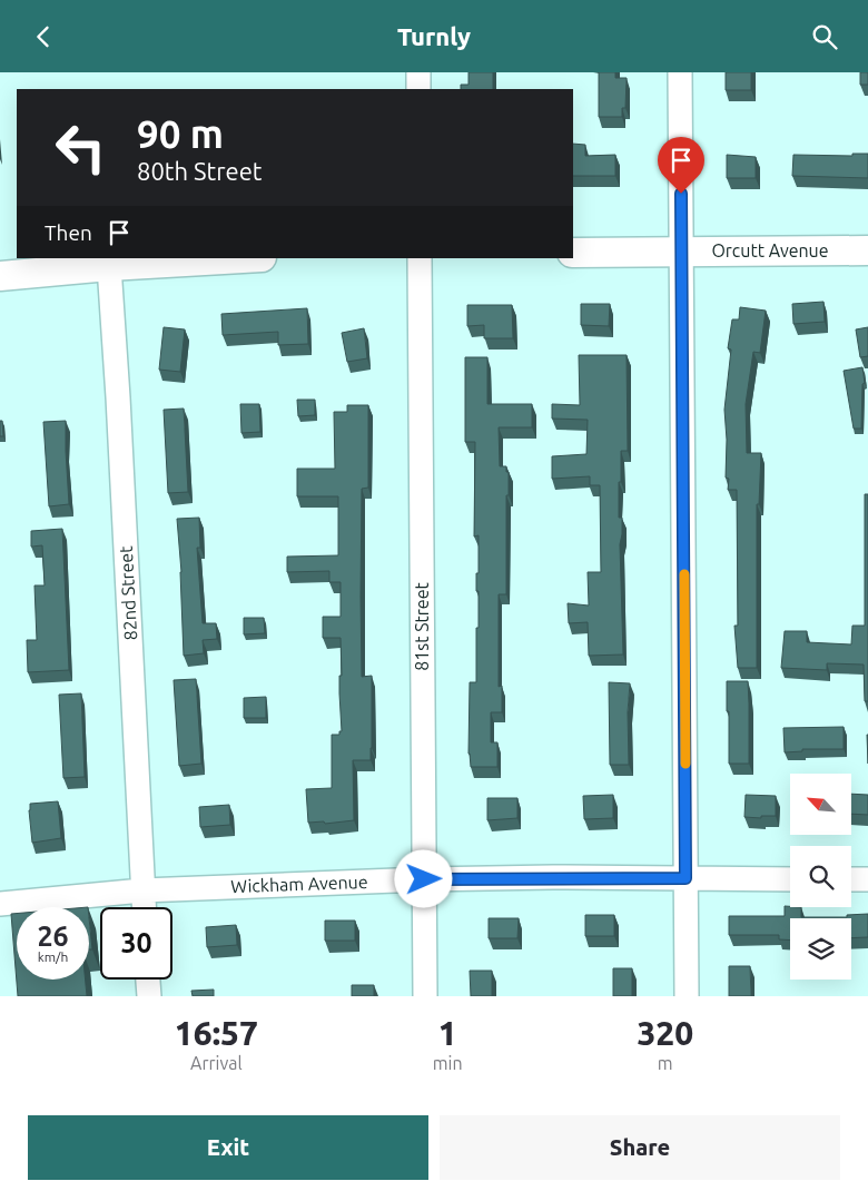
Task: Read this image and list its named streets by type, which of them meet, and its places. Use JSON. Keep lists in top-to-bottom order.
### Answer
{
  "streets": {
    "street": [
      "Orcutt Avenue",
      "82nd Street",
      "81st Street",
      "Wickham Avenue"
    ]
  },
  "crossings": [
    ["82nd Street", "Wickham Avenue"],
    ["81st Street", "Wickham Avenue"]
  ],
  "north": "top left",
  "page": {
    "header": "Turnly",
    "turn": ["90 m", "80th Street"],
    "then": "Then",
    "speed": "26 km/h",
    "limit": "30",
    "eta": [
      "16:57",
      "Arrival",
      "1",
      "min",
      "320",
      "m"
    ],
    "buttons": ["Exit", "Share"]
  }
}
